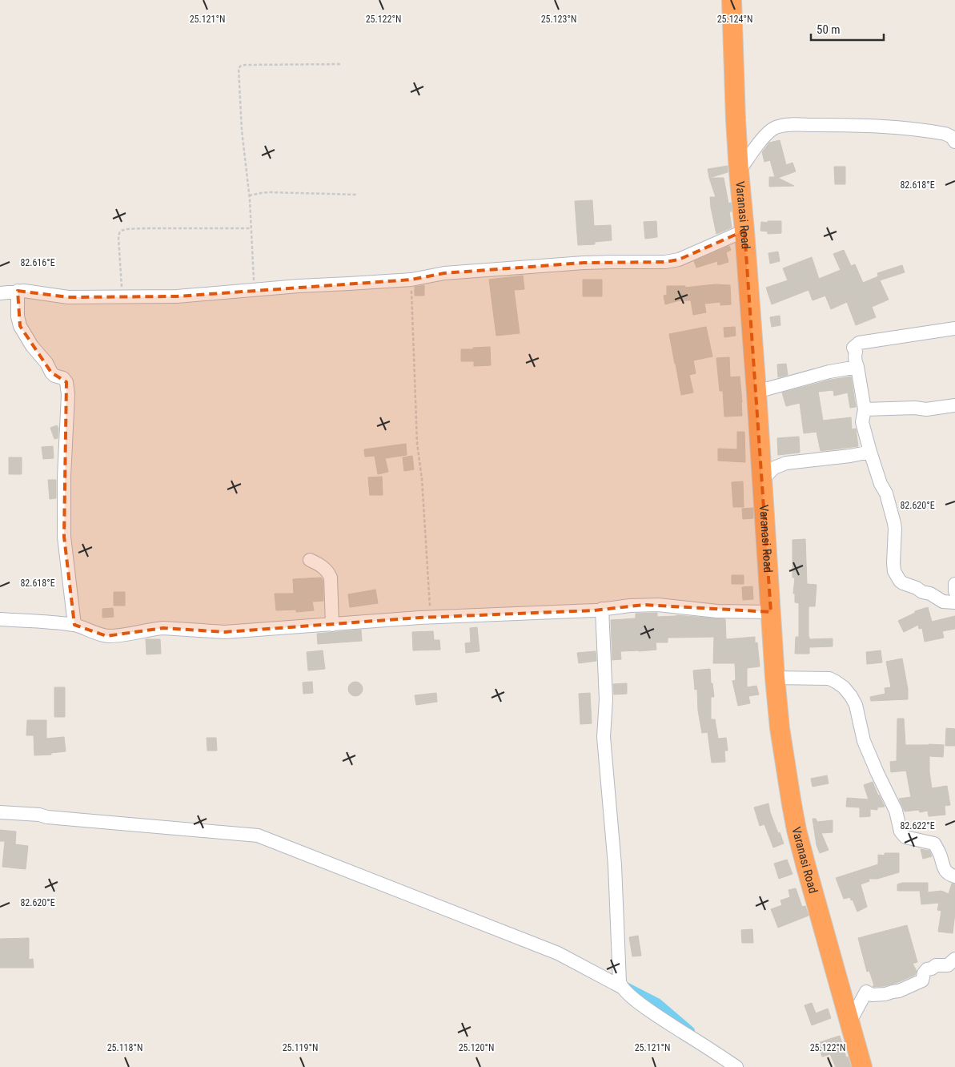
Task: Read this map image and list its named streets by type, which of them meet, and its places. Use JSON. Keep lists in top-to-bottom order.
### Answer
{
  "streets": {
    "highway": ["Varanasi Road"]
  },
  "scale_bar": "50 m",
  "coordinates": [
    "25.121°N",
    "25.122°N",
    "25.123°N",
    "25.124°N",
    "82.618°E",
    "82.616°E",
    "82.620°E",
    "82.622°E",
    "25.118°N",
    "25.119°N",
    "25.120°N"
  ]
}
